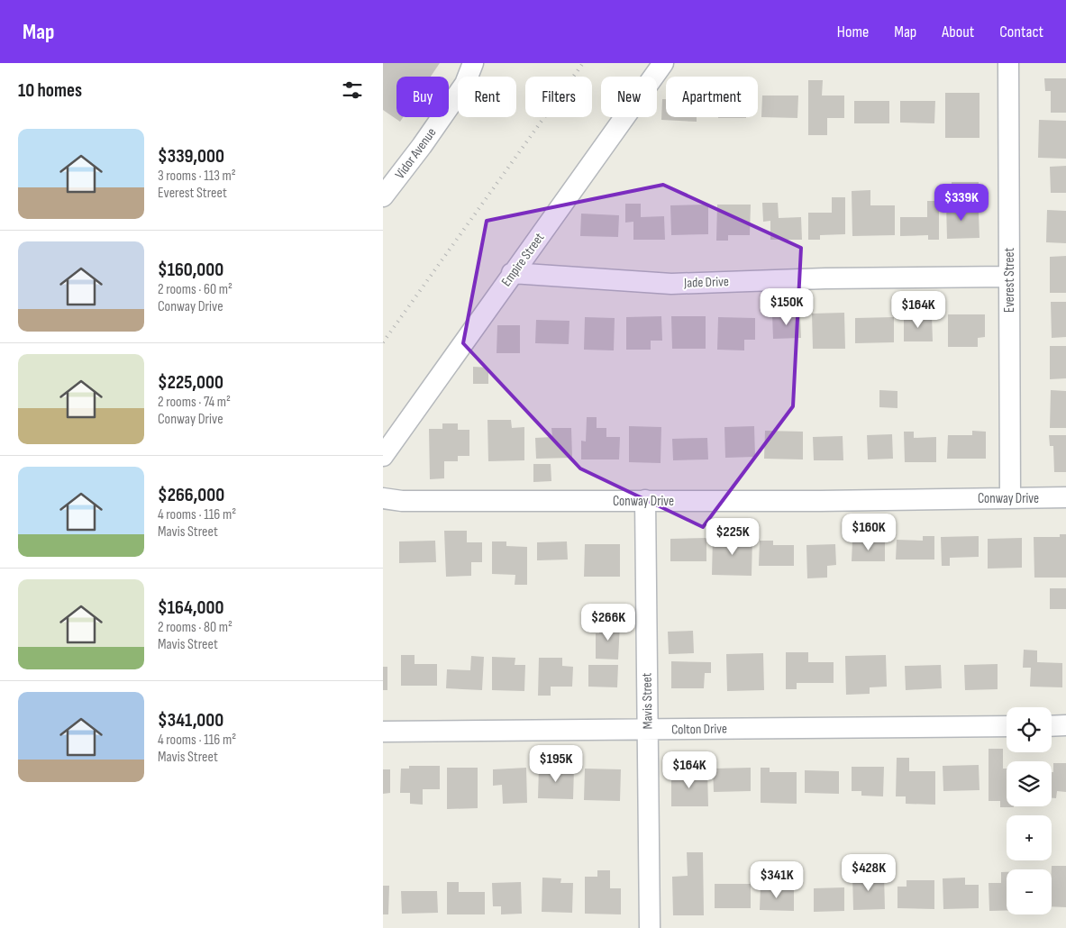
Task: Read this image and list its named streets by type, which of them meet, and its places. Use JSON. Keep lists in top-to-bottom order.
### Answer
{
  "streets": {
    "street": [
      "Vidor Avenue",
      "Empire Street",
      "Everest Street",
      "Jade Drive",
      "Conway Drive",
      "Mavis Street",
      "Colton Drive"
    ]
  },
  "crossings": [
    ["Empire Street", "Jade Drive"],
    ["Everest Street", "Jade Drive"],
    ["Everest Street", "Conway Drive"],
    ["Conway Drive", "Mavis Street"],
    ["Mavis Street", "Colton Drive"]
  ],
  "page": {
    "header": "Map",
    "nav": [
      "Home",
      "Map",
      "About",
      "Contact"
    ],
    "heading": "10 homes",
    "chip": [
      "Buy",
      "Rent",
      "Filters",
      "New",
      "Apartment"
    ],
    "list": [
      {
        "name": "$339,000",
        "note": "3 rooms · 113 m² · Everest Street"
      },
      {
        "name": "$160,000",
        "note": "2 rooms · 60 m² · Conway Drive"
      },
      {
        "name": "$225,000",
        "note": "2 rooms · 74 m² · Conway Drive"
      },
      {
        "name": "$266,000",
        "note": "4 rooms · 116 m² · Mavis Street"
      },
      {
        "name": "$164,000",
        "note": "2 rooms · 80 m² · Mavis Street"
      },
      {
        "name": "$341,000",
        "note": "4 rooms · 116 m² · Mavis Street"
      }
    ],
    "price": [
      "$339K",
      "$150K",
      "$164K",
      "$160K",
      "$225K",
      "$266K",
      "$195K",
      "$164K",
      "$428K",
      "$341K"
    ],
    "map_buttons": ["+", "−"]
  }
}
